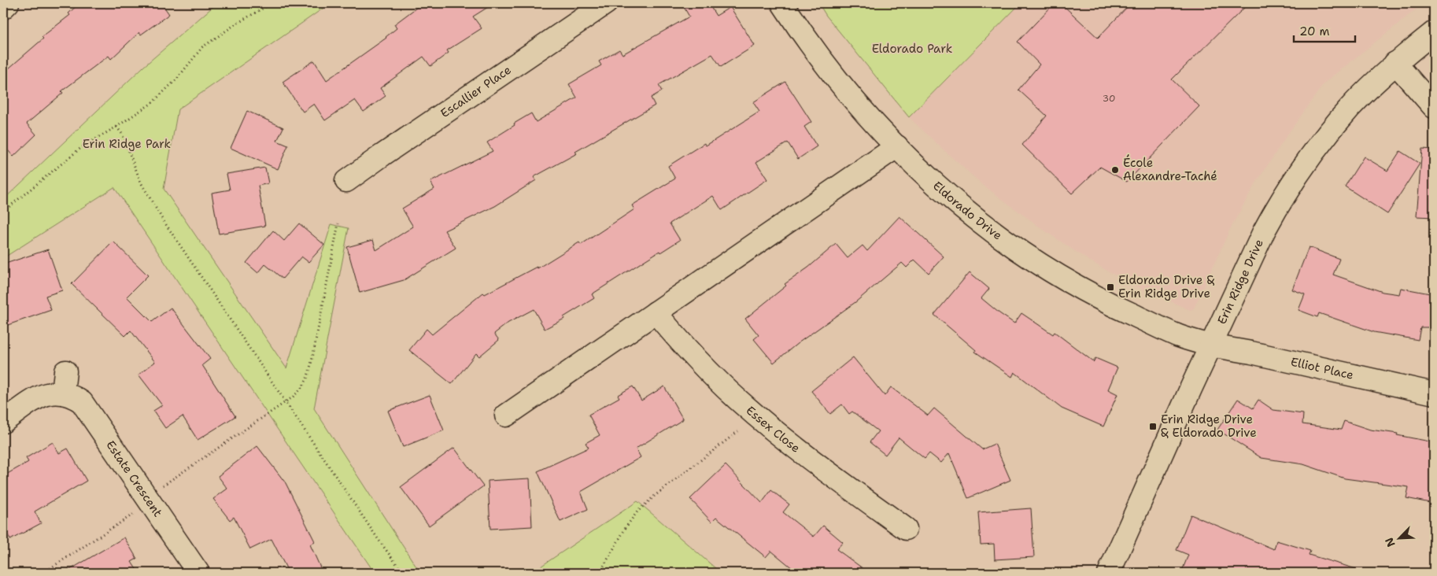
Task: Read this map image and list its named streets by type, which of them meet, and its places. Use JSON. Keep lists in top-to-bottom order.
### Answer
{
  "streets": {
    "street": [
      "Escallier Place",
      "Eldorado Drive",
      "Erin Ridge Drive",
      "Elliot Place",
      "Essex Close",
      "Estate Crescent"
    ]
  },
  "crossings": [
    ["Eldorado Drive", "Erin Ridge Drive"],
    ["Eldorado Drive", "Elliot Place"],
    ["Erin Ridge Drive", "Elliot Place"]
  ],
  "parks": ["Eldorado Park", "Erin Ridge Park"],
  "places": {
    "other": ["École Alexandre-Taché"],
    "transit": ["Eldorado Drive & Erin Ridge Drive", "Erin Ridge Drive & Eldorado Drive"]
  },
  "house_numbers": ["30"],
  "scale_bar": "20 m",
  "north": "bottom left"
}
